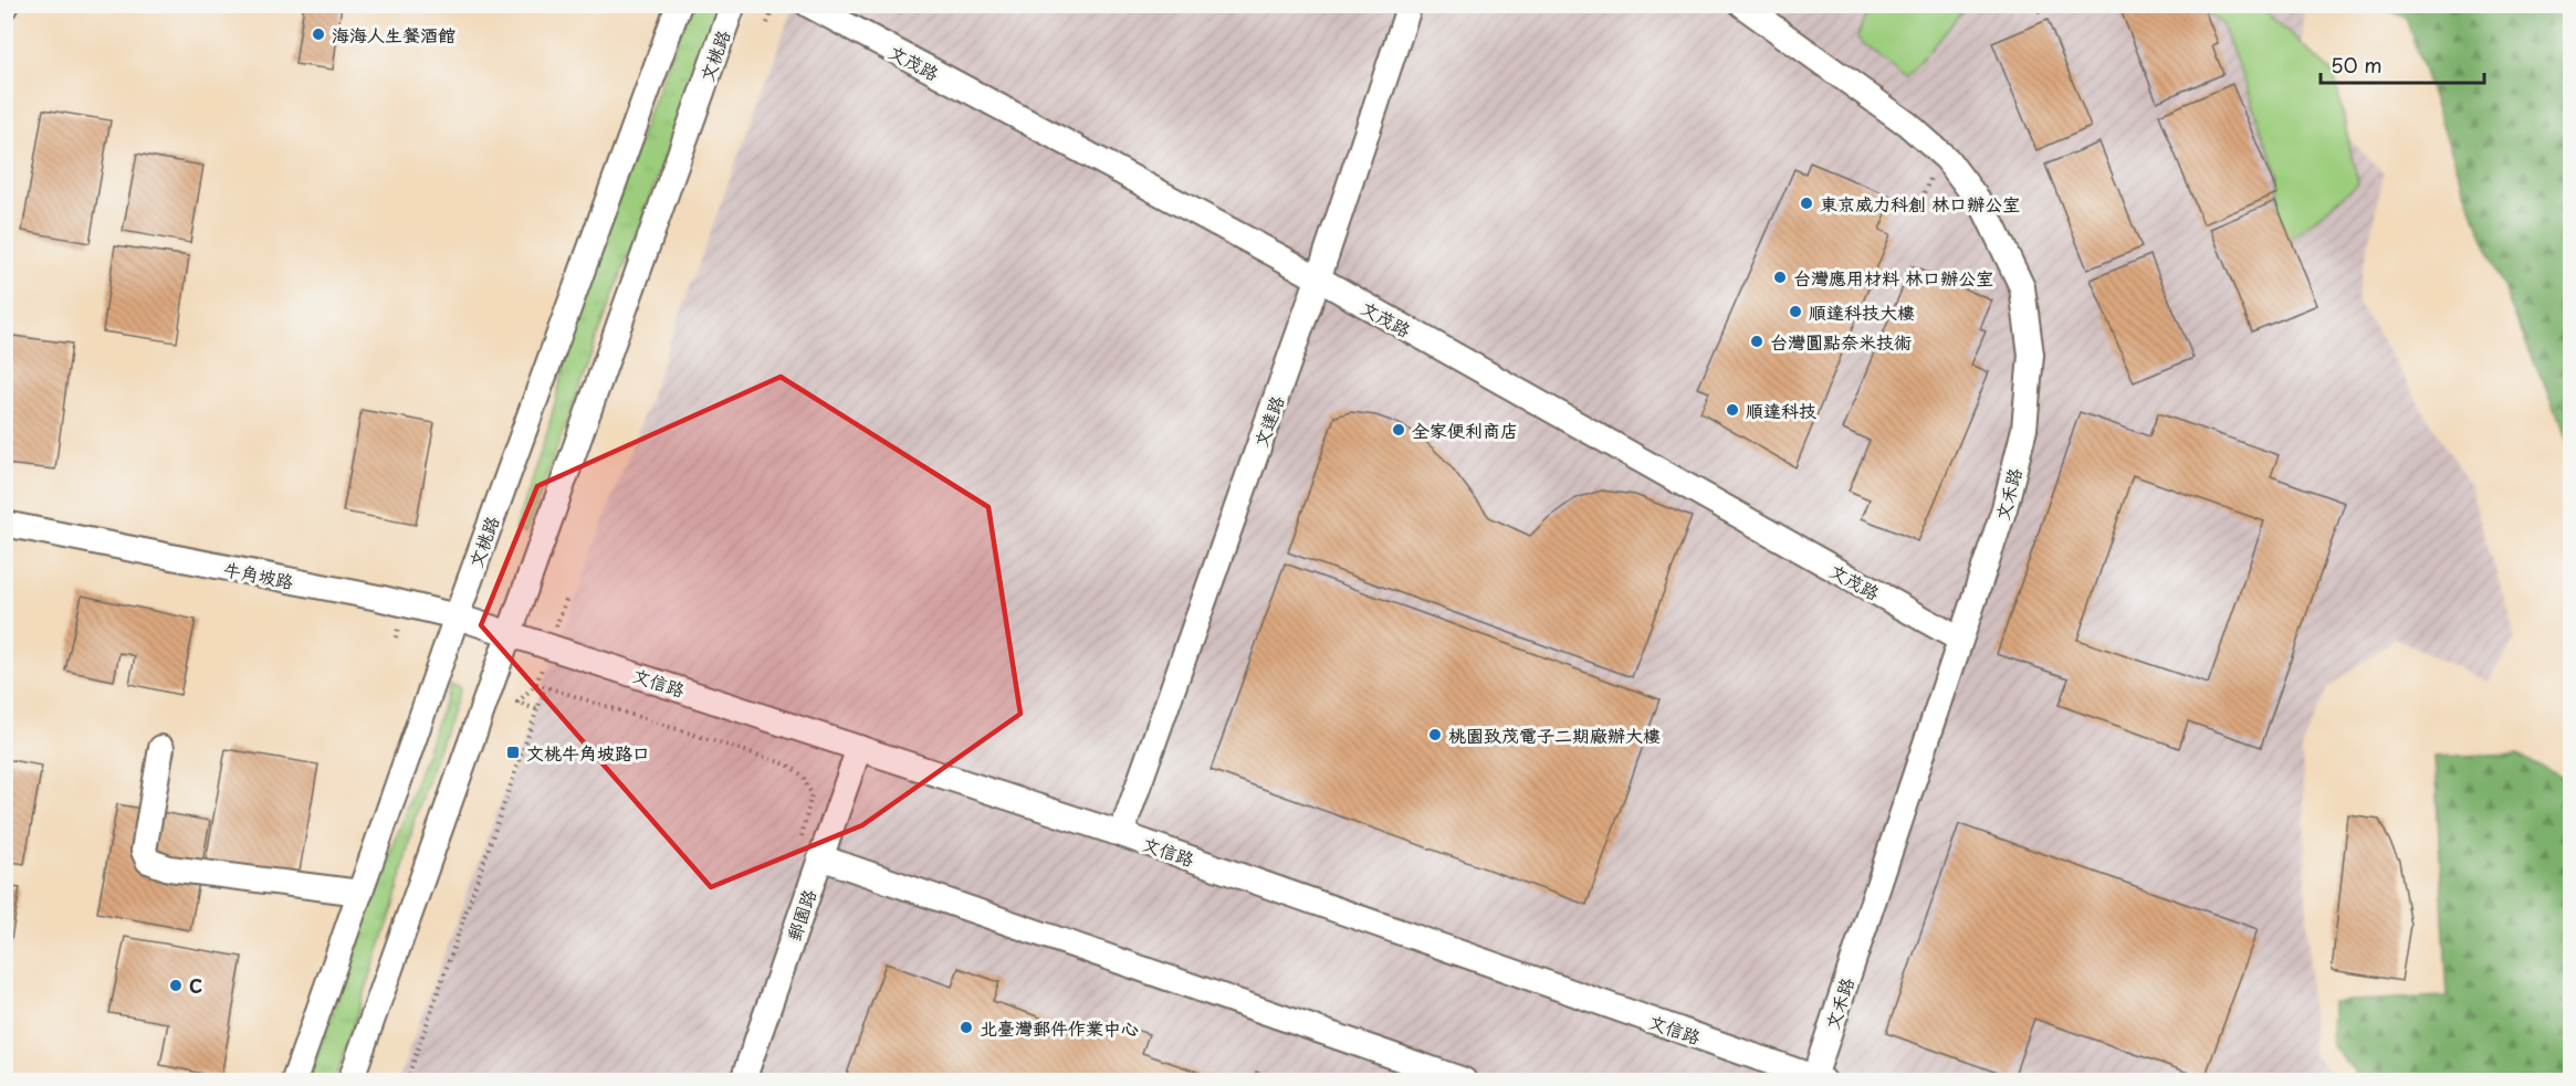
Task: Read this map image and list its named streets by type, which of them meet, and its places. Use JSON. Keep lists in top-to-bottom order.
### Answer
{
  "streets": {
    "street": [
      "文桃路",
      "文茂路",
      "文達路",
      "文禾路",
      "牛角坡路",
      "文信路",
      "郵園路"
    ]
  },
  "crossings": [
    ["文桃路", "牛角坡路"],
    ["文桃路", "文信路"],
    ["文茂路", "文達路"],
    ["文茂路", "文禾路"],
    ["文達路", "文信路"],
    ["文禾路", "文信路"],
    ["牛角坡路", "文信路"],
    ["文信路", "郵園路"]
  ],
  "places": {
    "other": [
      "海海人生餐酒館",
      "東京威力科創 林口辦公室",
      "台灣應用材料 林口辦公室",
      "順達科技大樓",
      "台灣圓點奈米技術",
      "順達科技",
      "全家便利商店",
      "桃園致茂電子二期廠辦大樓",
      "C",
      "北臺灣郵件作業中心"
    ],
    "transit": ["文桃牛角坡路口"]
  },
  "scale_bar": "50 m"
}
